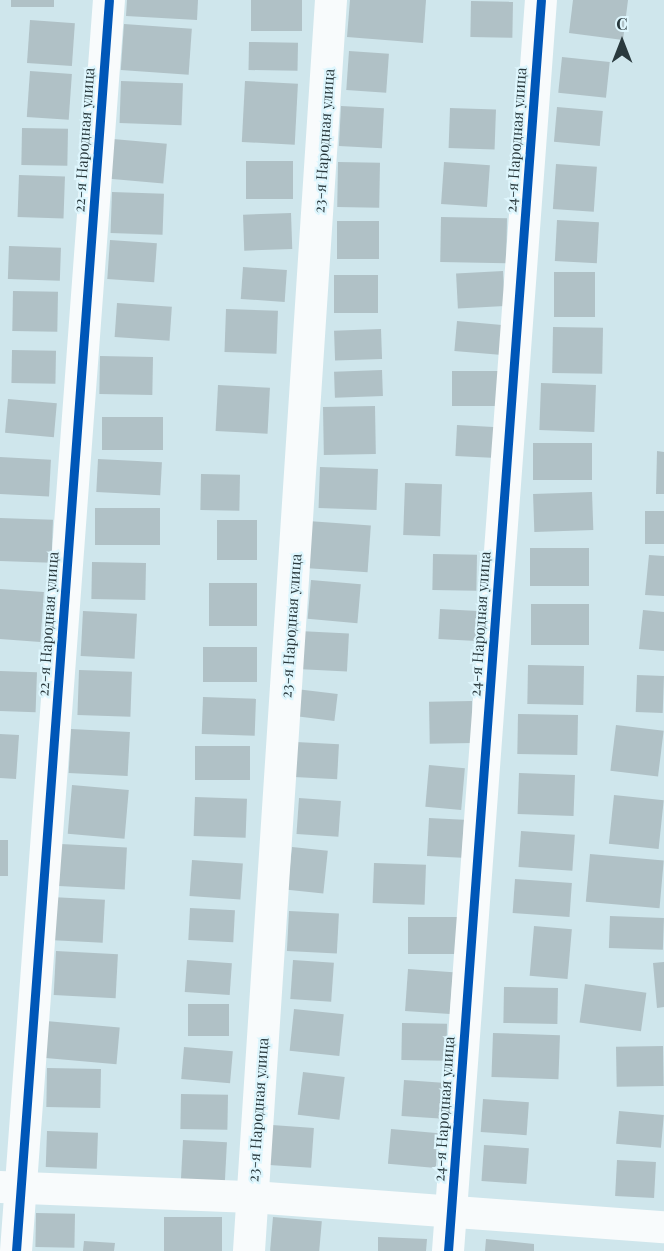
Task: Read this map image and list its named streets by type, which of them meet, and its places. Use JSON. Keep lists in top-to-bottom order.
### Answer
{
  "streets": {
    "street": ["22-я Народная улица", "24-я Народная улица", "23-я Народная улица"]
  },
  "north": "top"
}
